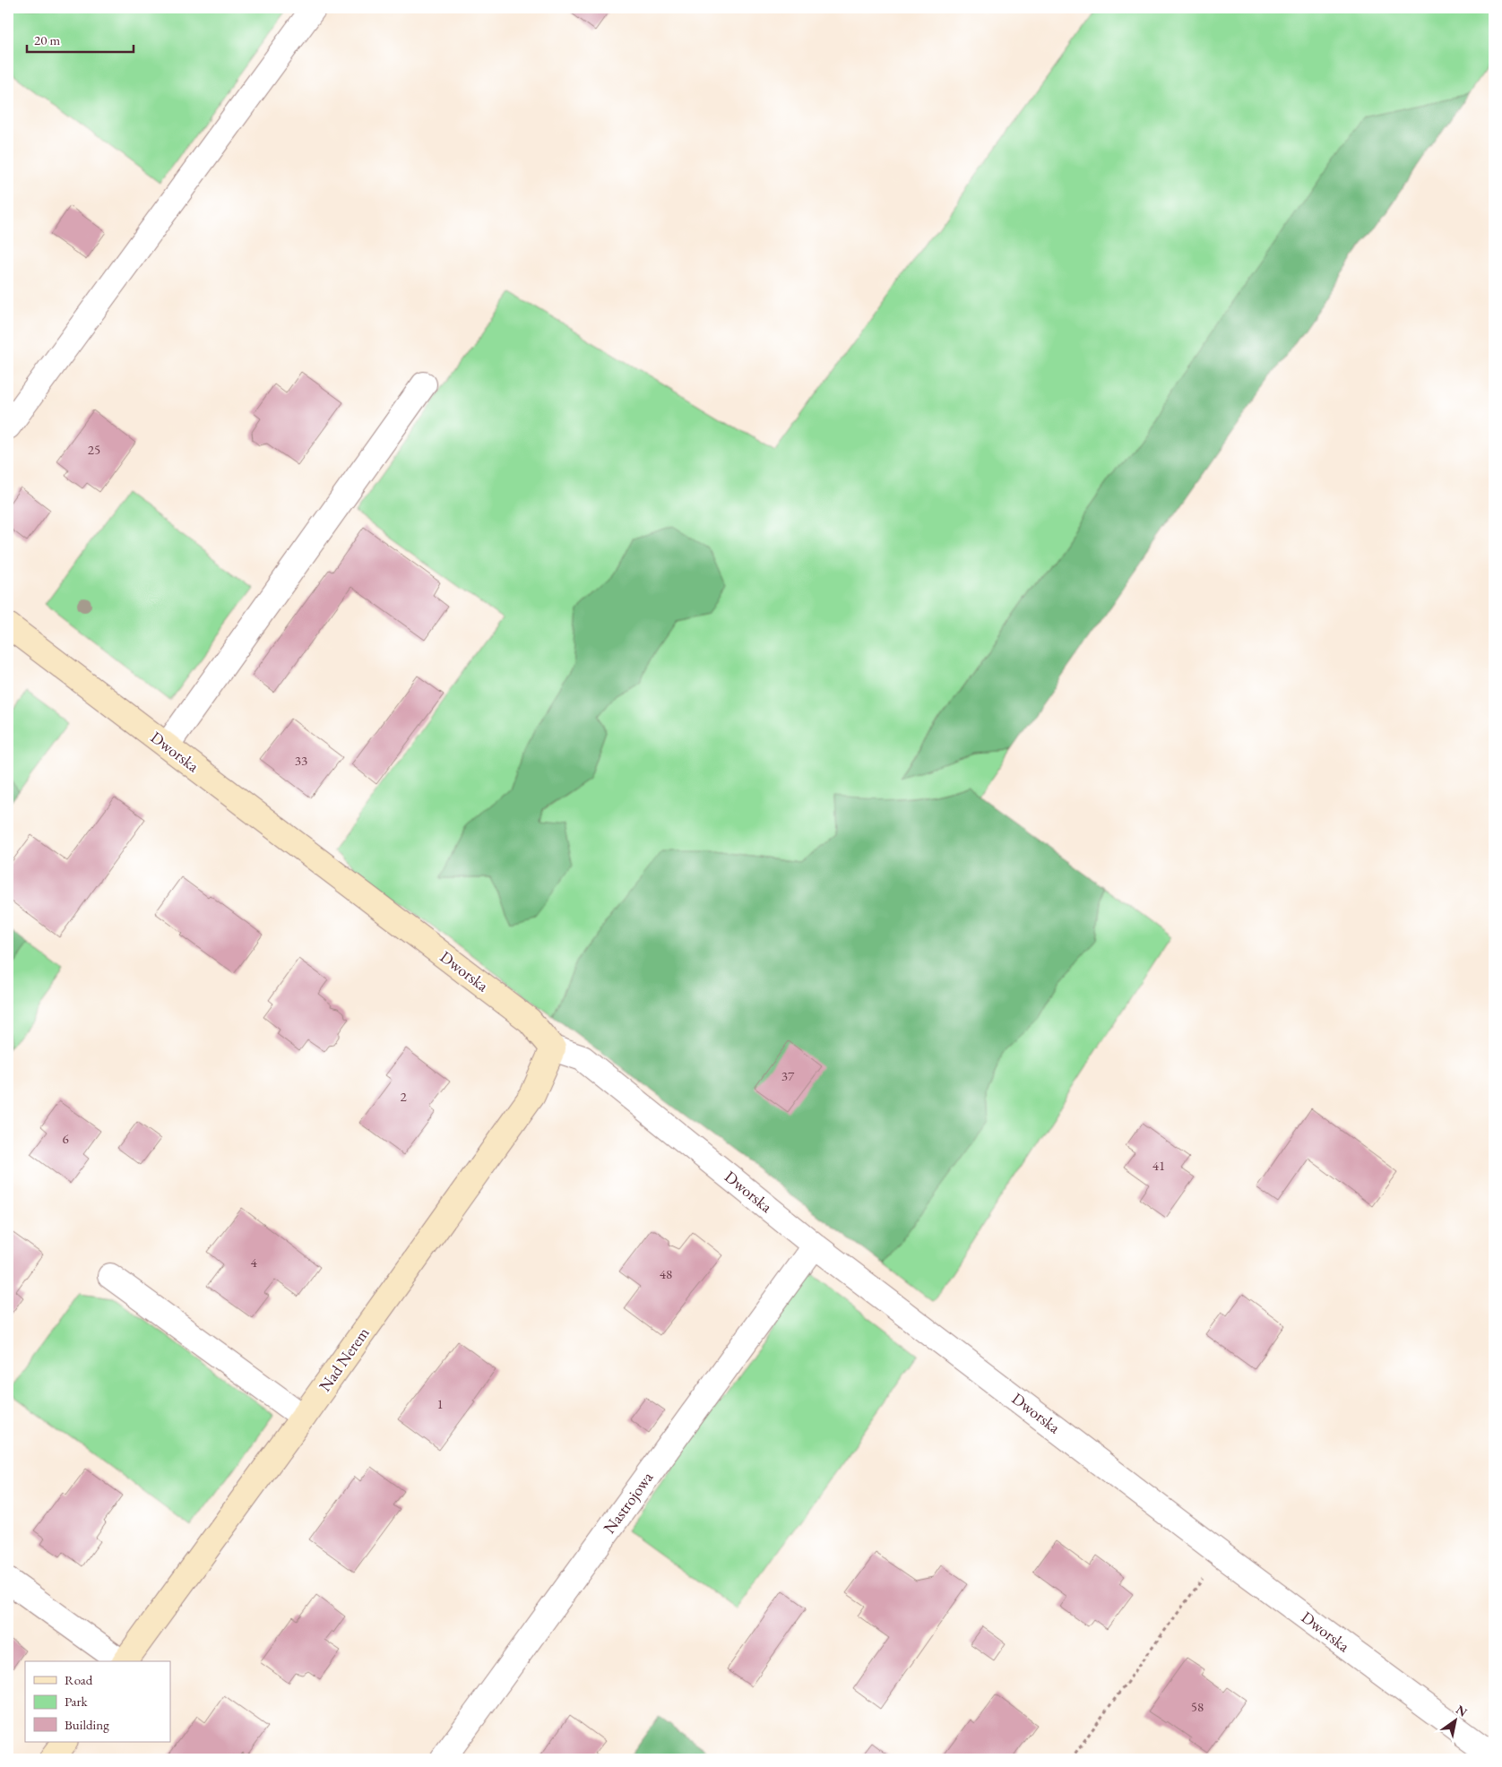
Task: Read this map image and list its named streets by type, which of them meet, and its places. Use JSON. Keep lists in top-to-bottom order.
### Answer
{
  "streets": {
    "street": ["Dworska", "Nad Nerem", "Nastrojowa"]
  },
  "crossings": [
    ["Dworska", "Nad Nerem"],
    ["Dworska", "Nastrojowa"]
  ],
  "house_numbers": [
    "25",
    "33",
    "37",
    "2",
    "6",
    "41",
    "4",
    "48",
    "1",
    "58"
  ],
  "legend": ["Road", "Park", "Building"],
  "scale_bar": "20 m",
  "north": "top right"
}
